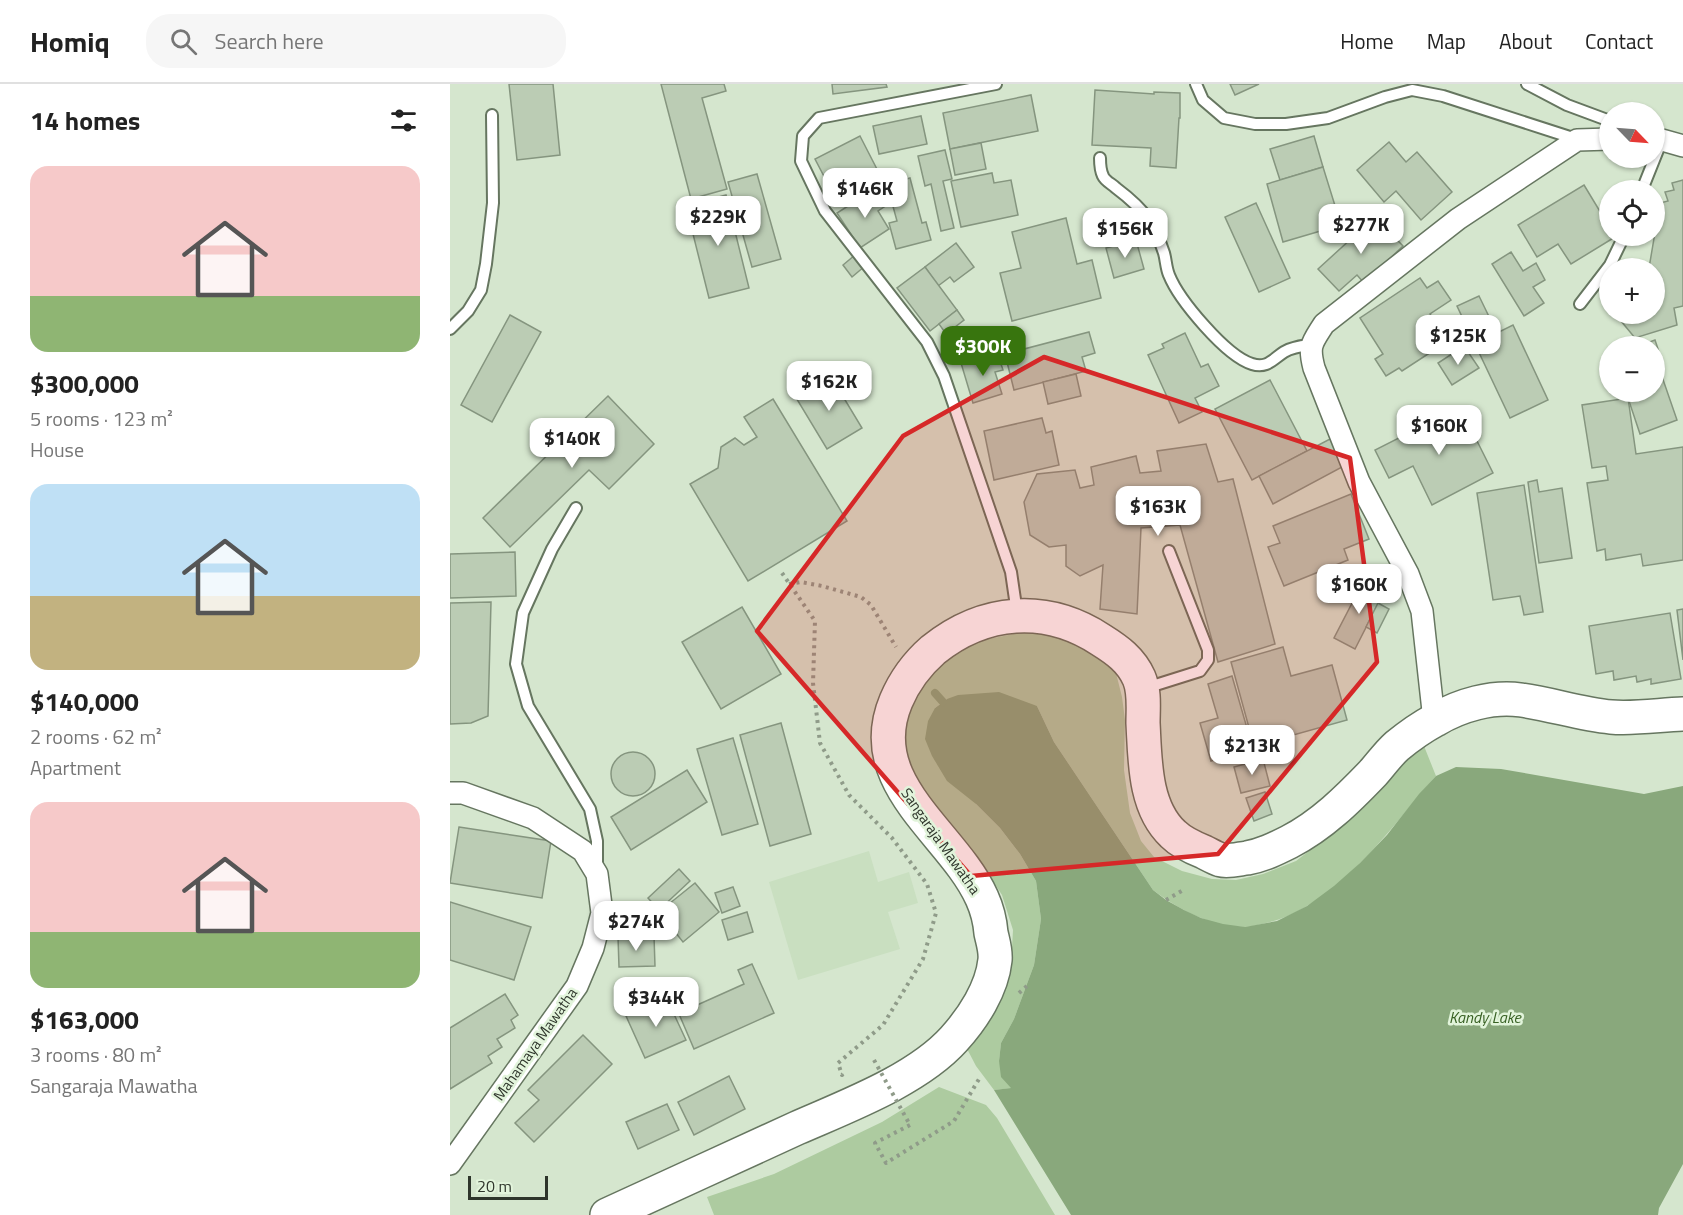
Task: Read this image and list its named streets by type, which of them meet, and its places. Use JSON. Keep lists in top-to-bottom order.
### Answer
{
  "streets": {
    "main road": ["Sangaraja Mawatha"],
    "street": ["Mahamaya Mawatha"]
  },
  "water": ["Kandy Lake"],
  "scale_bar": "20 m",
  "north": "bottom right",
  "page": {
    "header": "Homiq",
    "search": "Search here",
    "nav": [
      "Home",
      "Map",
      "About",
      "Contact"
    ],
    "heading": "14 homes",
    "map_buttons": ["+", "−"],
    "list": [
      {
        "name": "$300,000",
        "note": "5 rooms · 123 m² · House"
      },
      {
        "name": "$140,000",
        "note": "2 rooms · 62 m² · Apartment"
      },
      {
        "name": "$163,000",
        "note": "3 rooms · 80 m² · Sangaraja Mawatha"
      }
    ],
    "price": [
      "$146K",
      "$229K",
      "$277K",
      "$156K",
      "$125K",
      "$300K",
      "$162K",
      "$160K",
      "$140K",
      "$163K",
      "$160K",
      "$213K",
      "$274K",
      "$344K"
    ],
    "scale": "20 m"
  }
}
